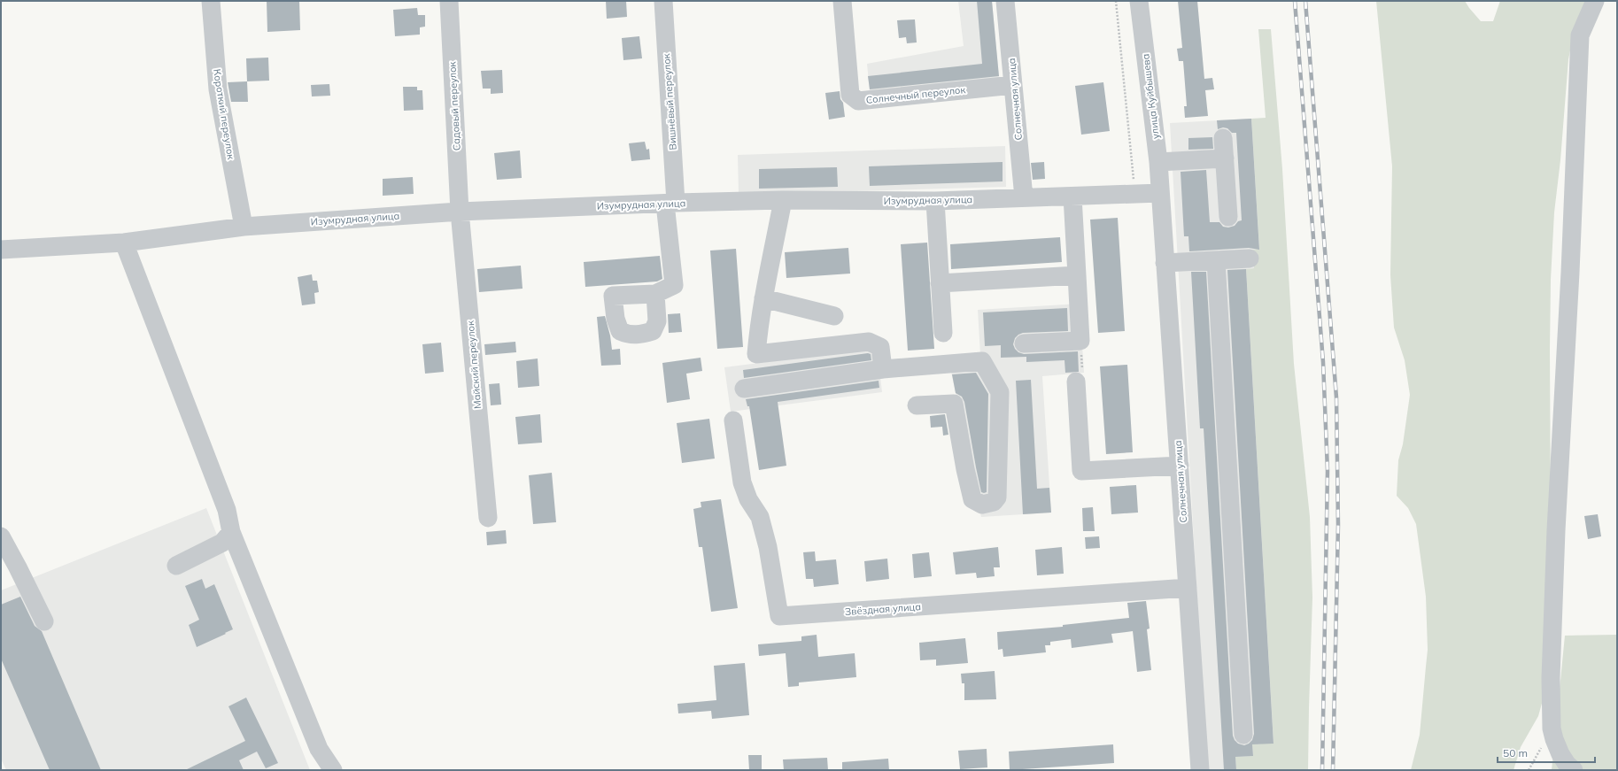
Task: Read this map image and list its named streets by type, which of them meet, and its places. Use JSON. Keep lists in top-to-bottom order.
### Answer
{
  "streets": {
    "street": [
      "Солнечный переулок",
      "улица Куйбышева",
      "Солнечная улица",
      "Вишнёвый переулок",
      "Садовый переулок",
      "Короткий переулок",
      "Изумрудная улица",
      "Майский переулок",
      "Звёздная улица"
    ]
  },
  "crossings": [
    ["Солнечный переулок", "Солнечная улица"],
    ["улица Куйбышева", "Солнечная улица"],
    ["улица Куйбышева", "Изумрудная улица"],
    ["Солнечная улица", "Изумрудная улица"],
    ["Солнечная улица", "Звёздная улица"],
    ["Вишнёвый переулок", "Изумрудная улица"],
    ["Садовый переулок", "Изумрудная улица"],
    ["Садовый переулок", "Майский переулок"],
    ["Короткий переулок", "Изумрудная улица"],
    ["Изумрудная улица", "Майский переулок"]
  ],
  "scale_bar": "50 m"
}
